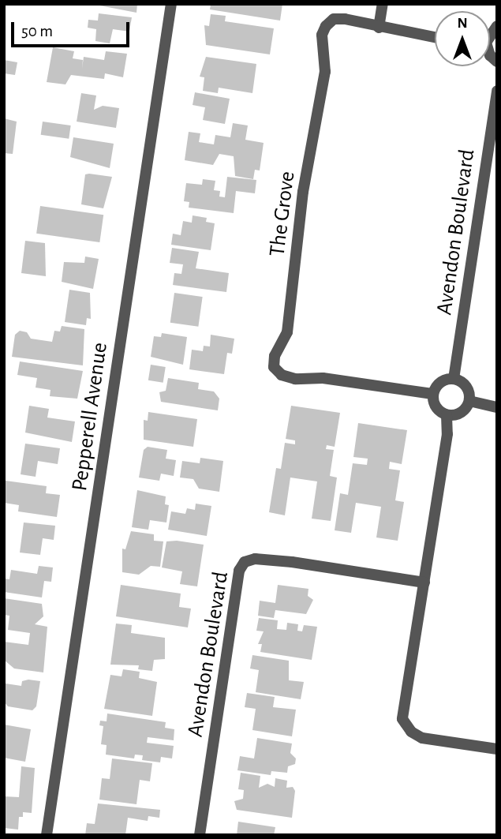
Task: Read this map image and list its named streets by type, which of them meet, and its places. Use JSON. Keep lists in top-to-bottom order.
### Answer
{
  "streets": {
    "street": ["The Grove", "Avendon Boulevard", "Pepperell Avenue"]
  },
  "crossings": [
    ["The Grove", "Avendon Boulevard"]
  ],
  "scale_bar": "50 m",
  "north": "top"
}
